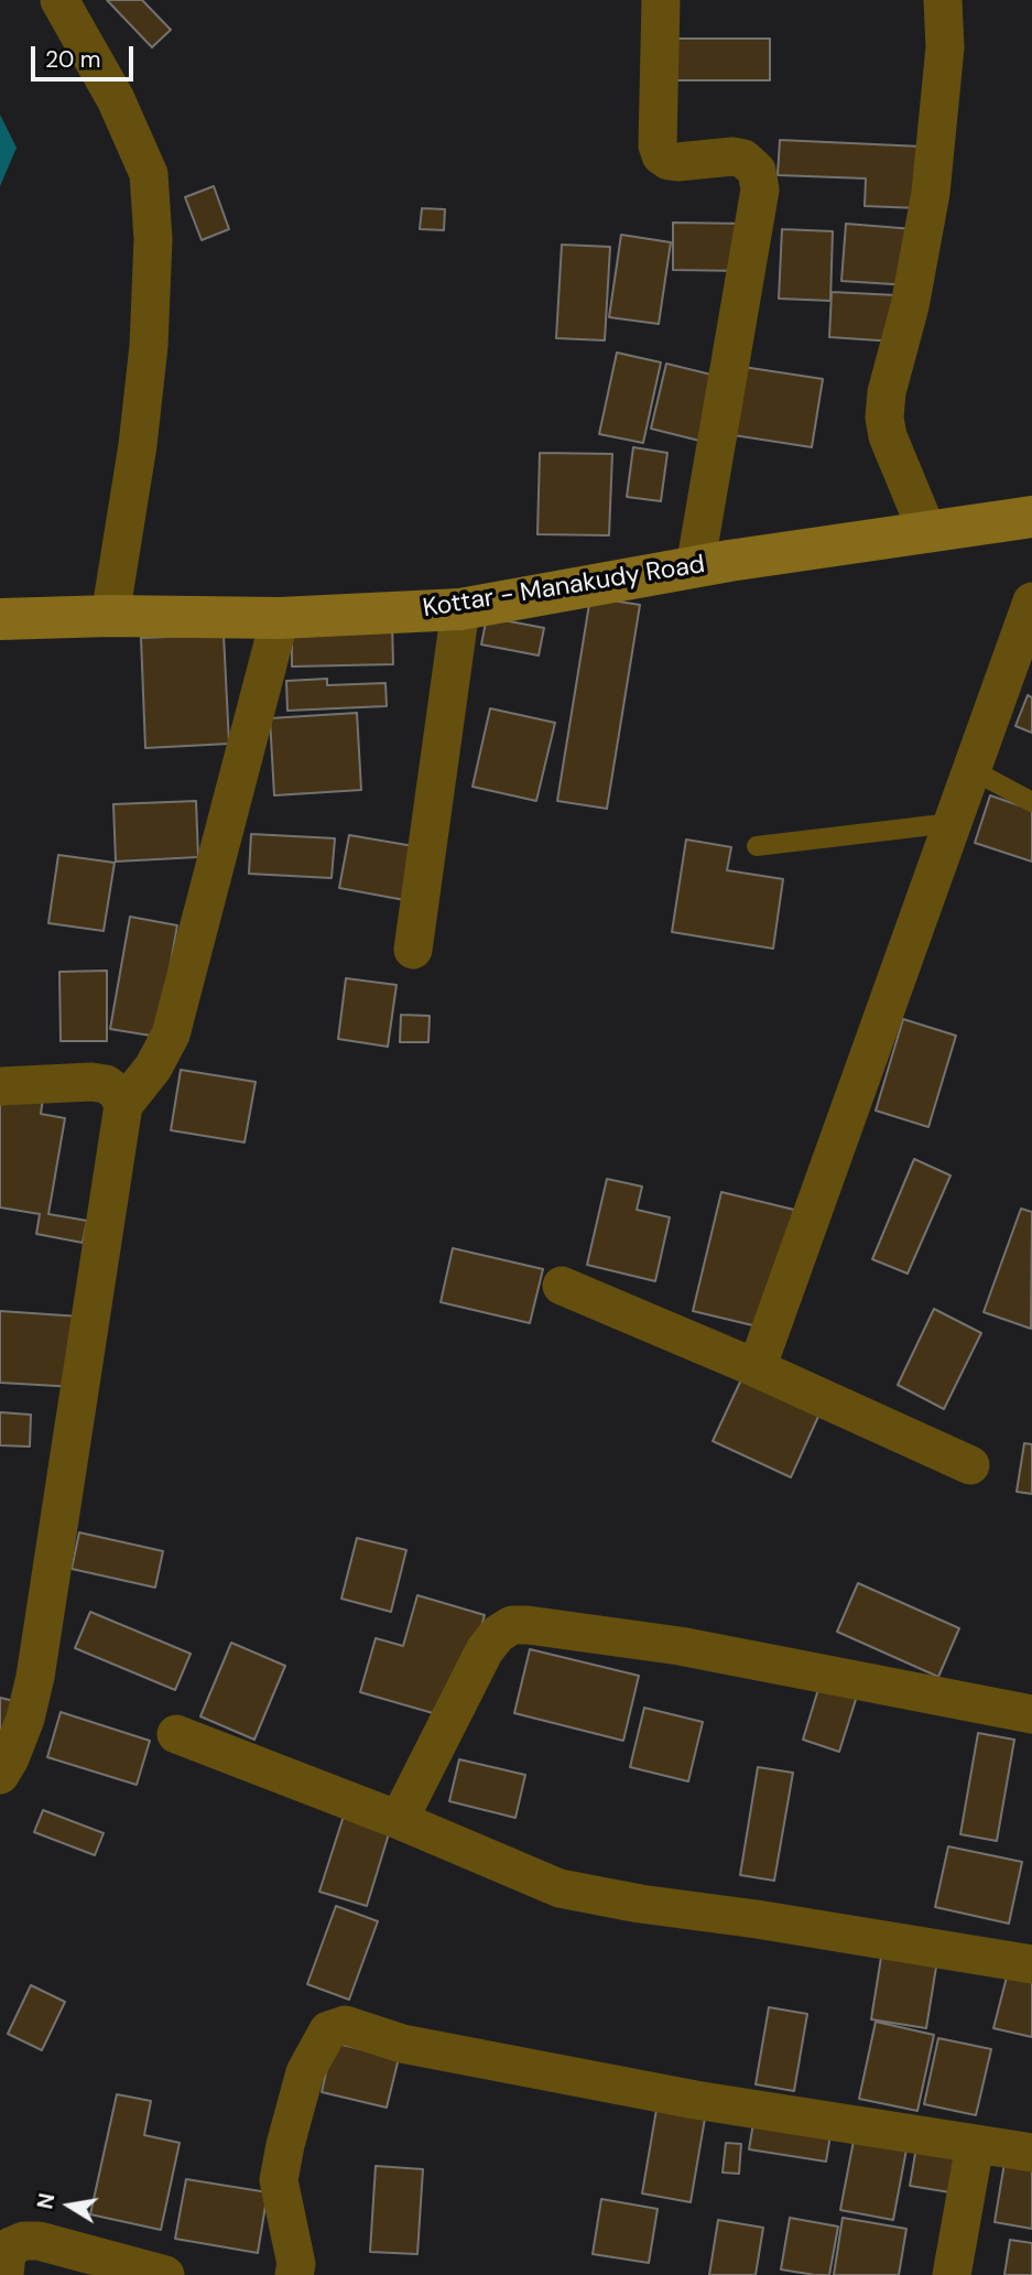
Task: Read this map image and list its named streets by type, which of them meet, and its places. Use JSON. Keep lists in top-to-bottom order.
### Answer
{
  "streets": {
    "main road": ["Kottar - Manakudy Road"]
  },
  "scale_bar": "20 m",
  "north": "left"
}
